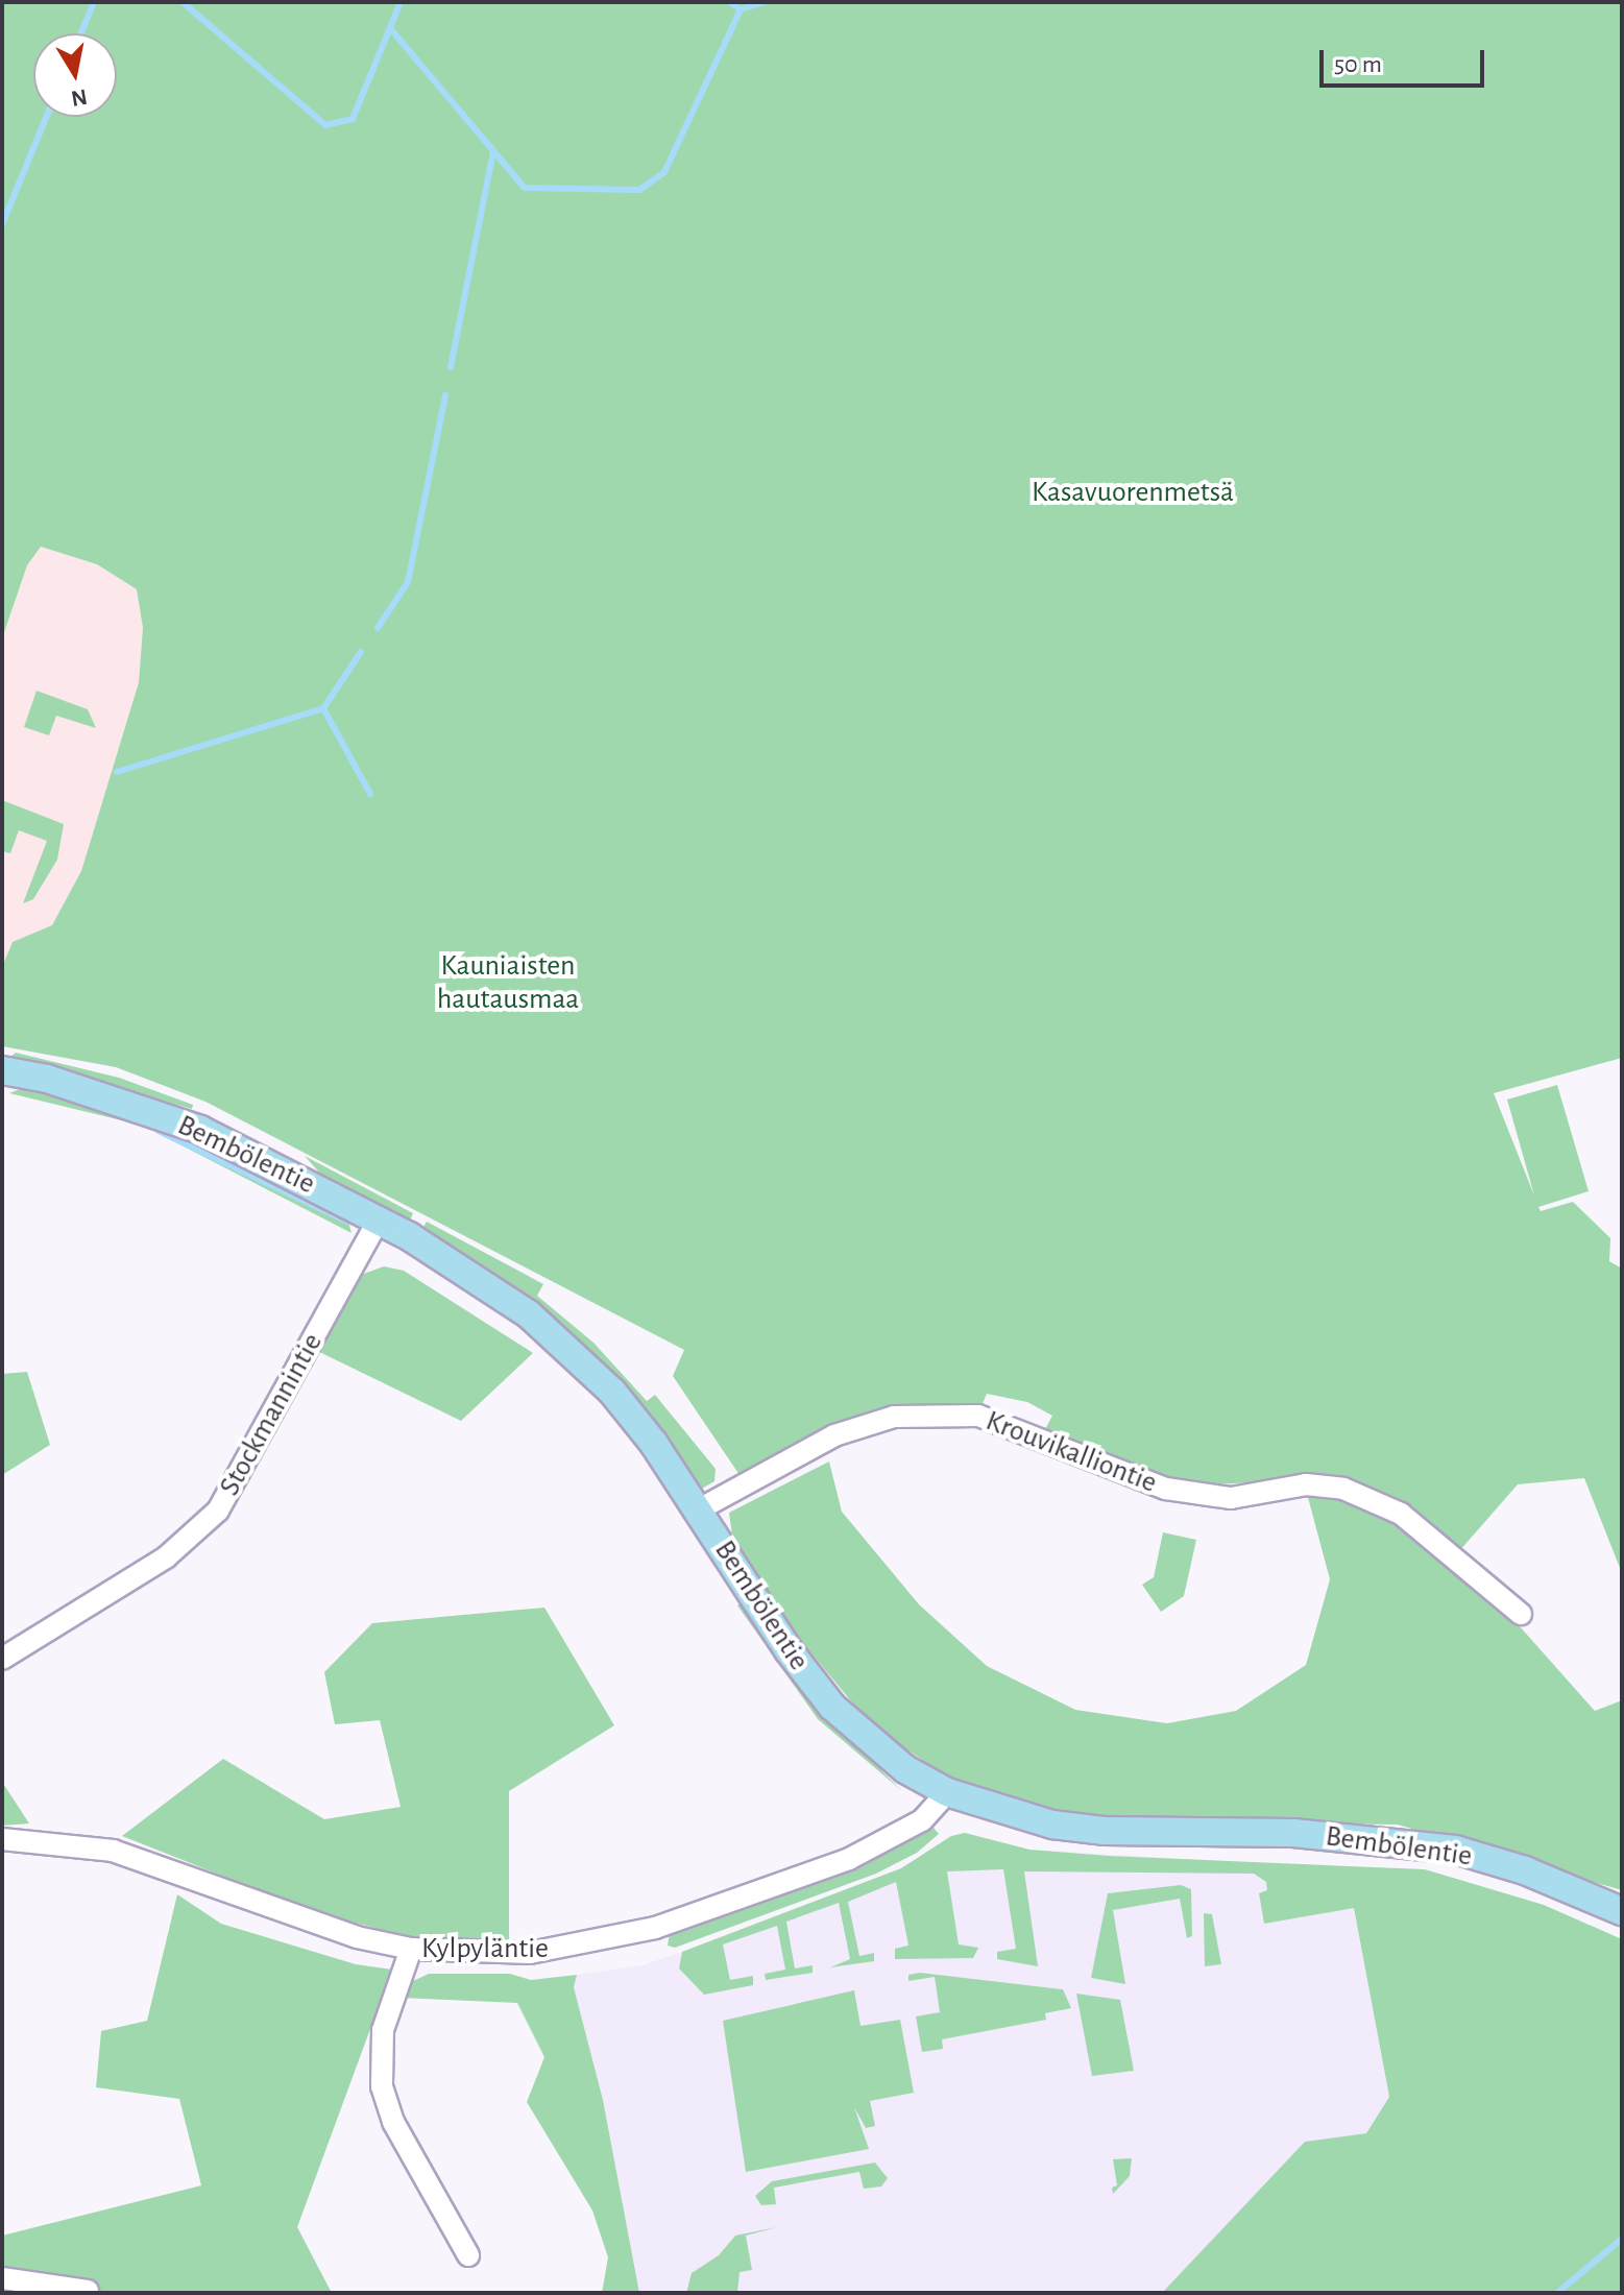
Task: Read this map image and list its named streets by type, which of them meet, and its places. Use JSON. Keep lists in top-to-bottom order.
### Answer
{
  "streets": {
    "main road": ["Bembölentie"],
    "street": ["Stockmannintie", "Krouvikalliontie", "Kylpyläntie"]
  },
  "crossings": [
    ["Bembölentie", "Stockmannintie"],
    ["Bembölentie", "Krouvikalliontie"],
    ["Bembölentie", "Kylpyläntie"]
  ],
  "parks": ["Kasavuorenmetsä", "Kauniaisten hautausmaa"],
  "scale_bar": "50 m",
  "north": "bottom"
}
